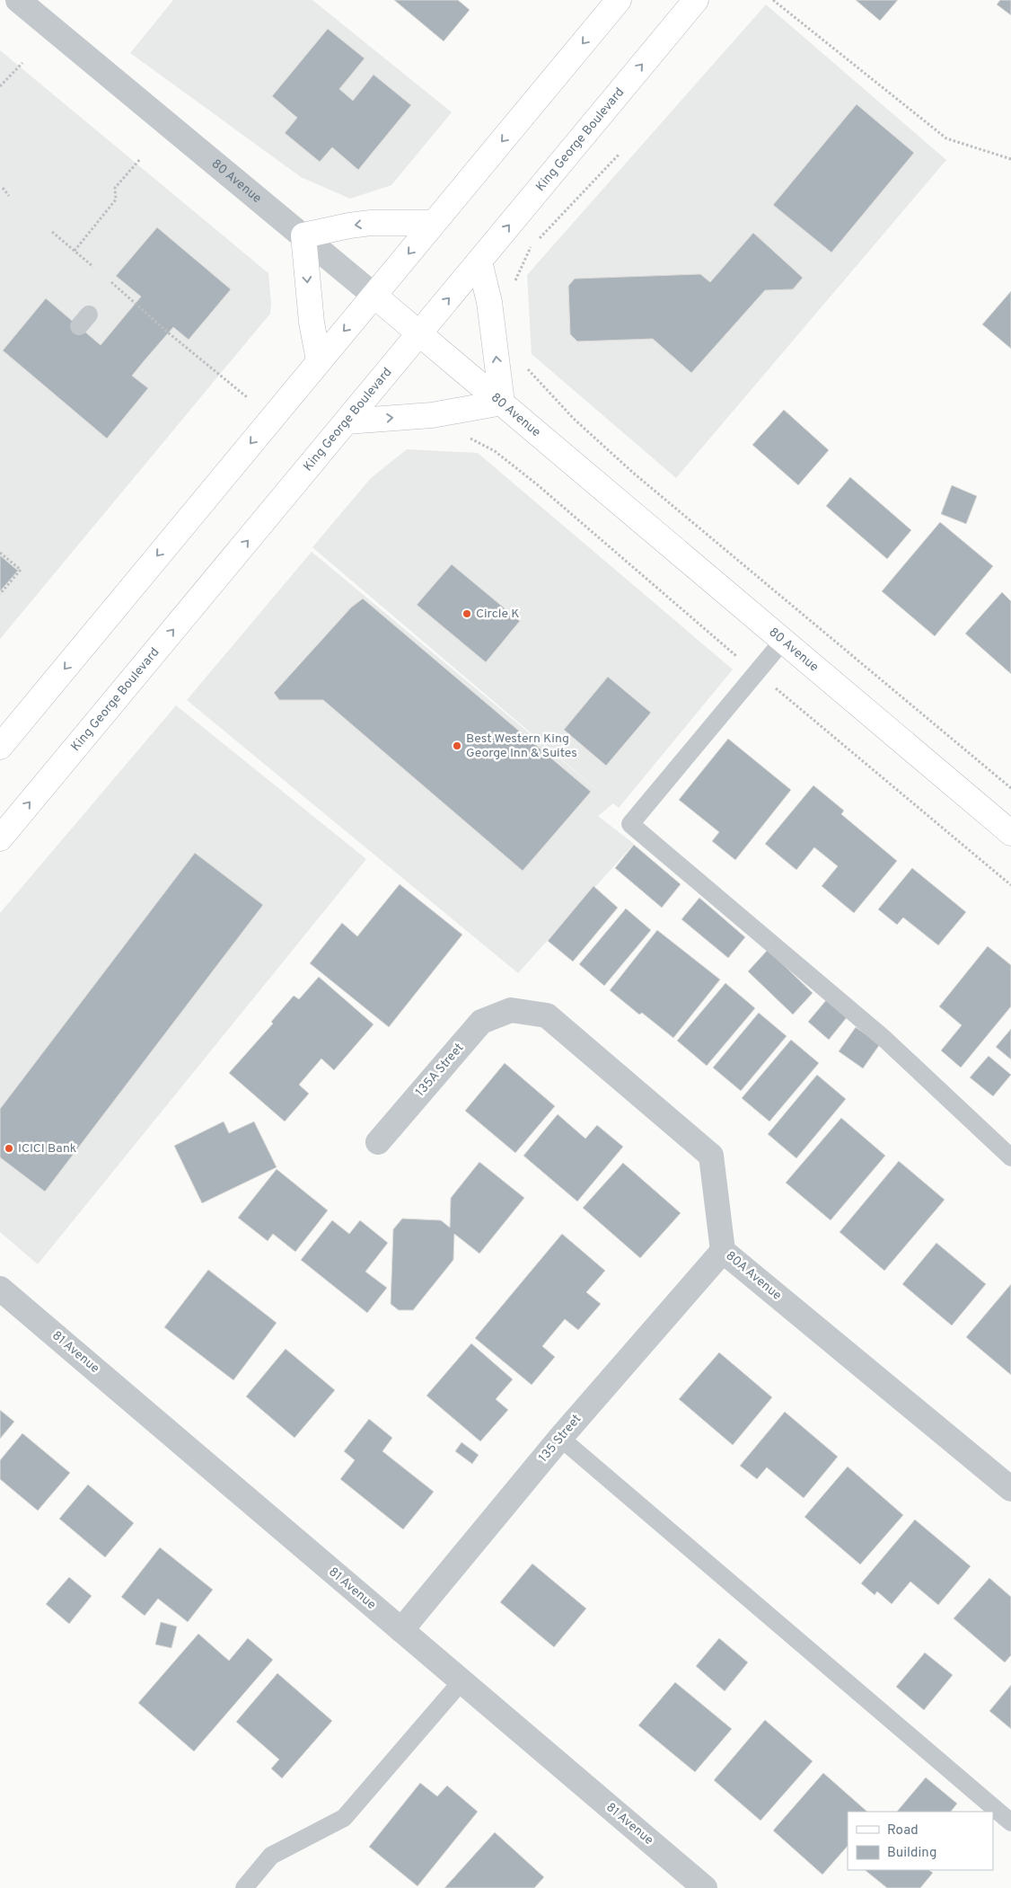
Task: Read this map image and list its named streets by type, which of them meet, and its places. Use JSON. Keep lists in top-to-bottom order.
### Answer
{
  "streets": {
    "main road": ["King George Boulevard", "80 Avenue"],
    "street": [
      "135A Street",
      "80A Avenue",
      "81 Avenue",
      "135 Street"
    ]
  },
  "crossings": [
    ["King George Boulevard", "80 Avenue"],
    ["135A Street", "80A Avenue"],
    ["80A Avenue", "135 Street"],
    ["81 Avenue", "135 Street"]
  ],
  "places": ["Circle K", "Best Western King George Inn & Suites", "ICICI Bank"],
  "legend": ["Road", "Building"]
}
